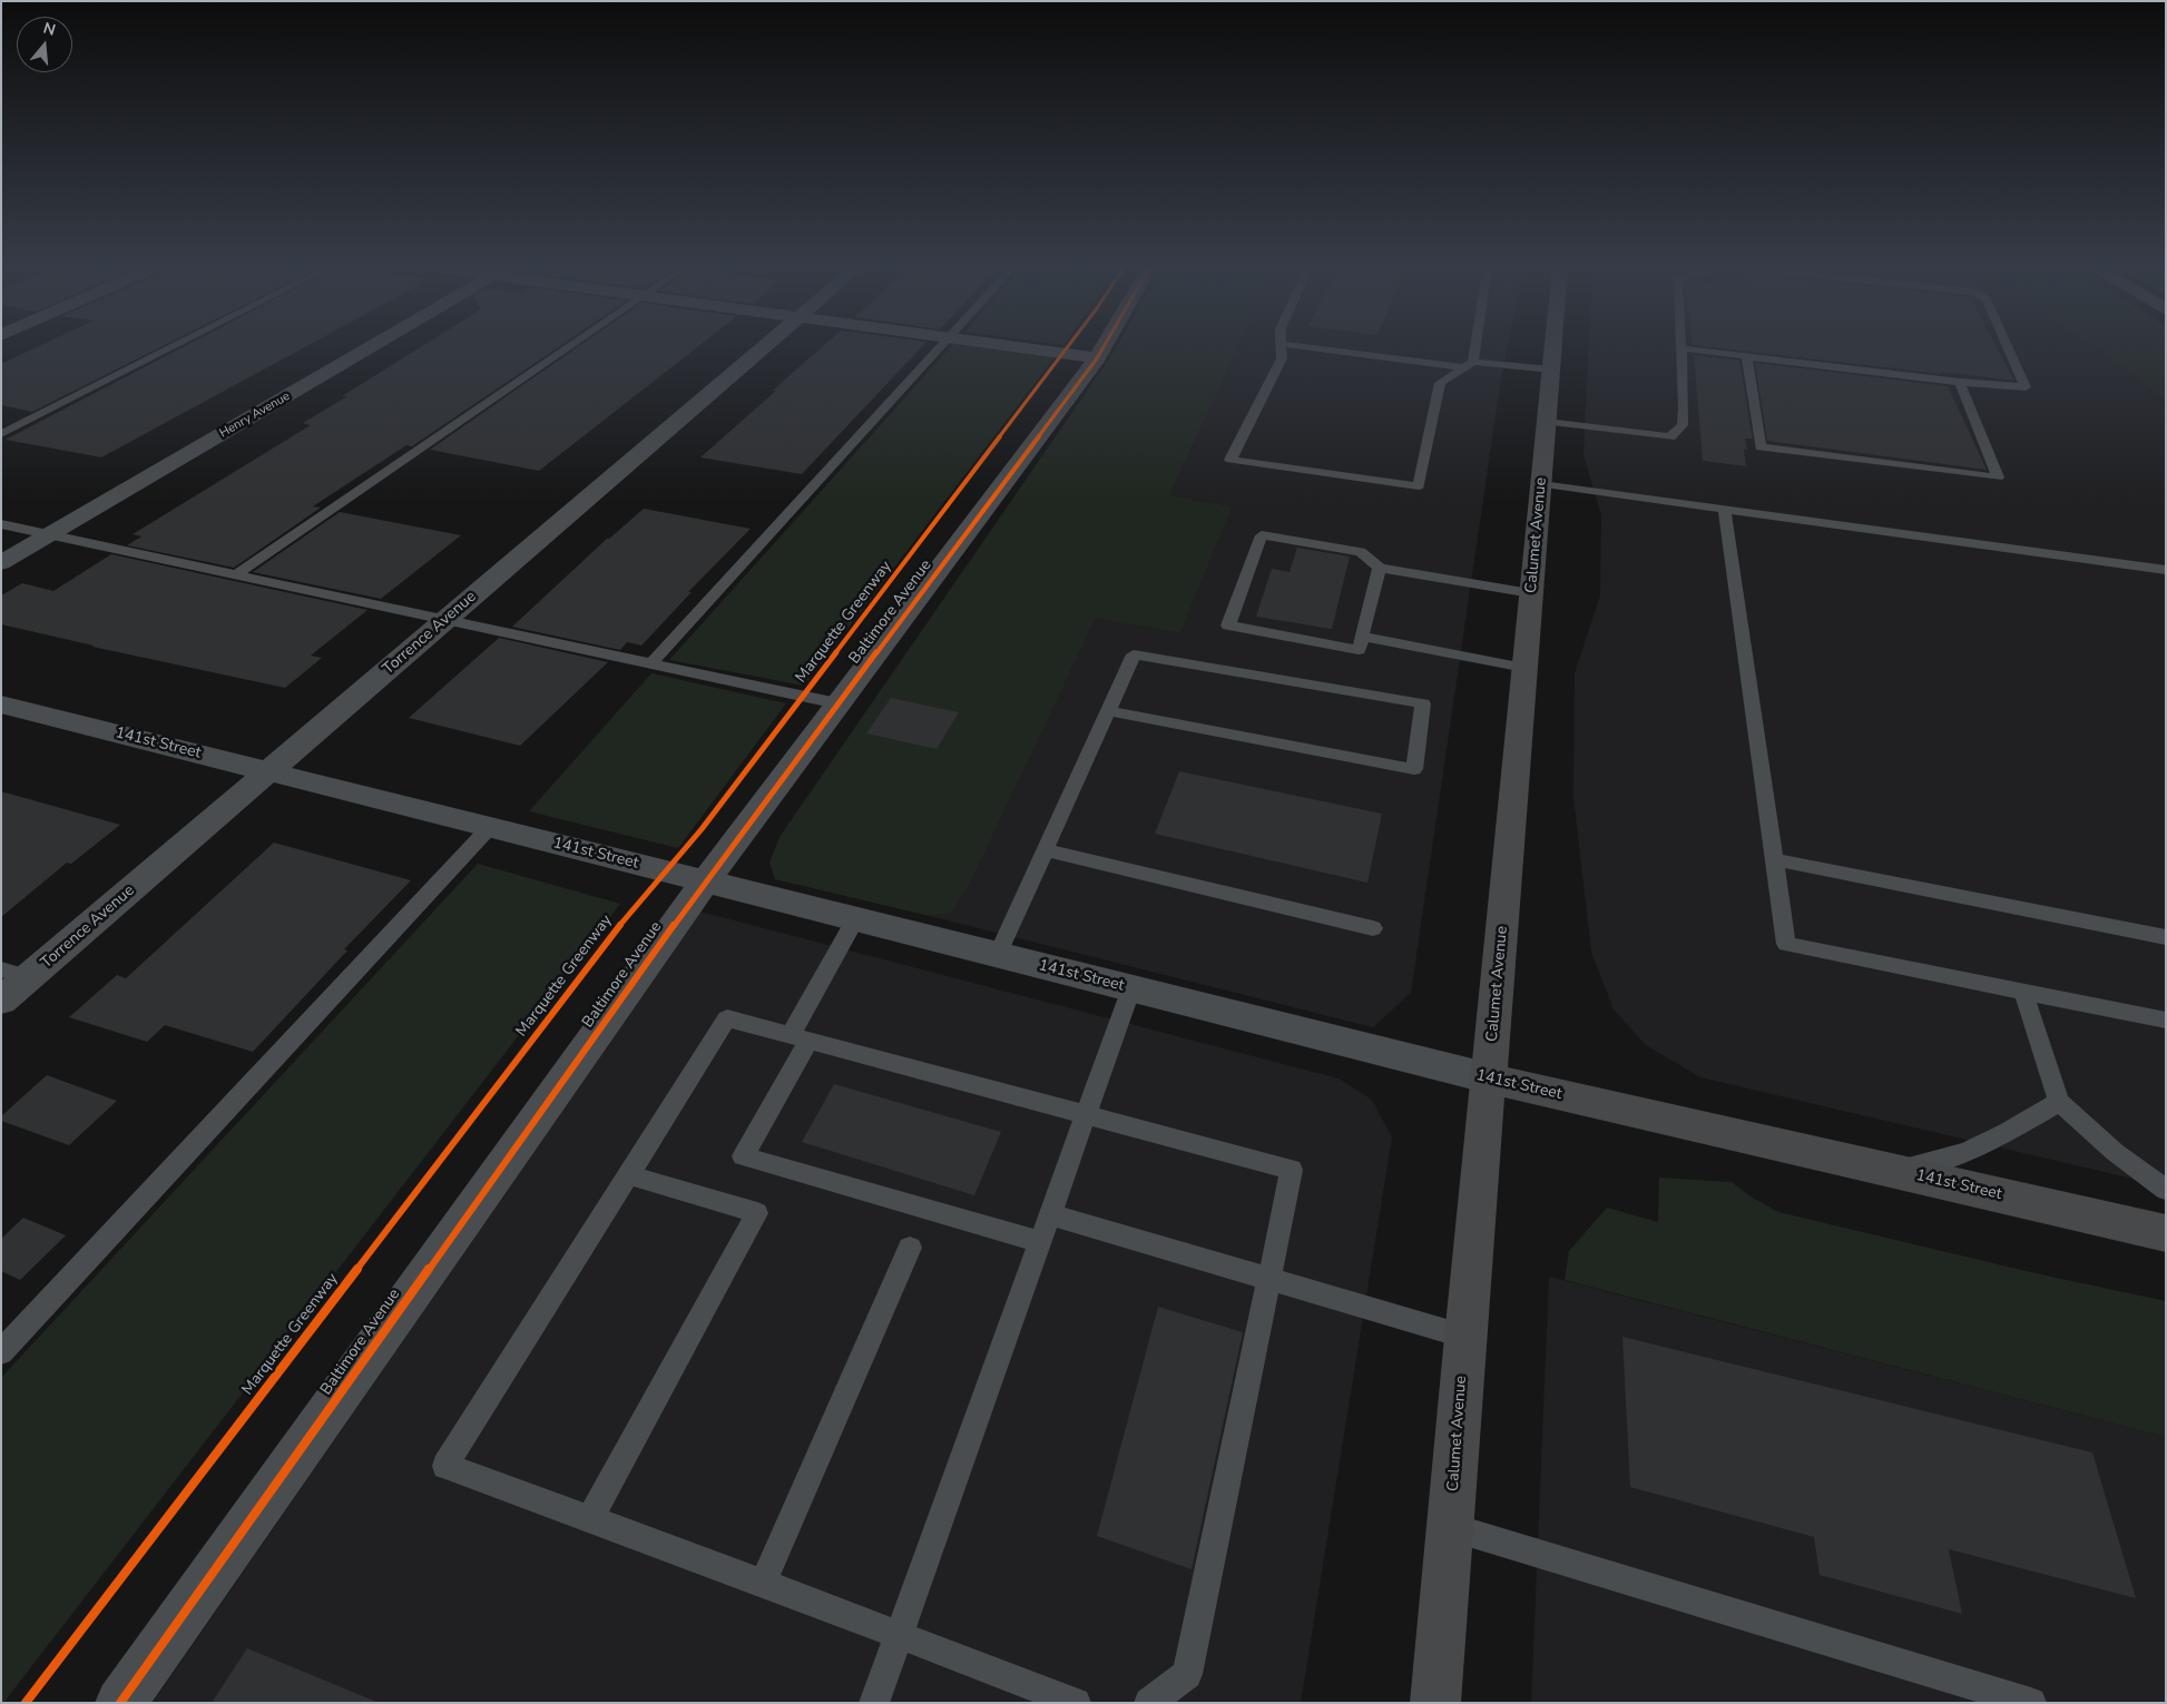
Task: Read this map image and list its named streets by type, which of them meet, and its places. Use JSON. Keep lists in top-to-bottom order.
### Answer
{
  "streets": {
    "main road": ["Calumet Avenue", "141st Street"],
    "street": ["Henry Avenue", "Baltimore Avenue", "Torrence Avenue"],
    "cycle path": ["Marquette Greenway"]
  },
  "crossings": [
    ["Calumet Avenue", "141st Street"],
    ["Baltimore Avenue", "141st Street"],
    ["Torrence Avenue", "141st Street"]
  ],
  "north": "top"
}
